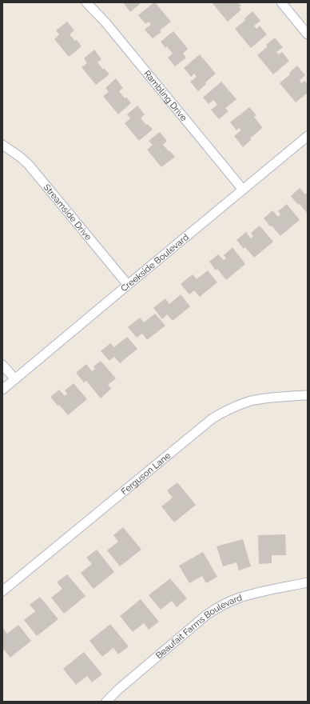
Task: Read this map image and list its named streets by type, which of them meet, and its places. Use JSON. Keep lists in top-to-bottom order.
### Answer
{
  "streets": {
    "street": [
      "Rambling Drive",
      "Streamside Drive",
      "Creekside Boulevard",
      "Ferguson Lane",
      "Beaufait Farms Boulevard"
    ]
  },
  "crossings": [
    ["Rambling Drive", "Creekside Boulevard"],
    ["Streamside Drive", "Creekside Boulevard"]
  ]
}
